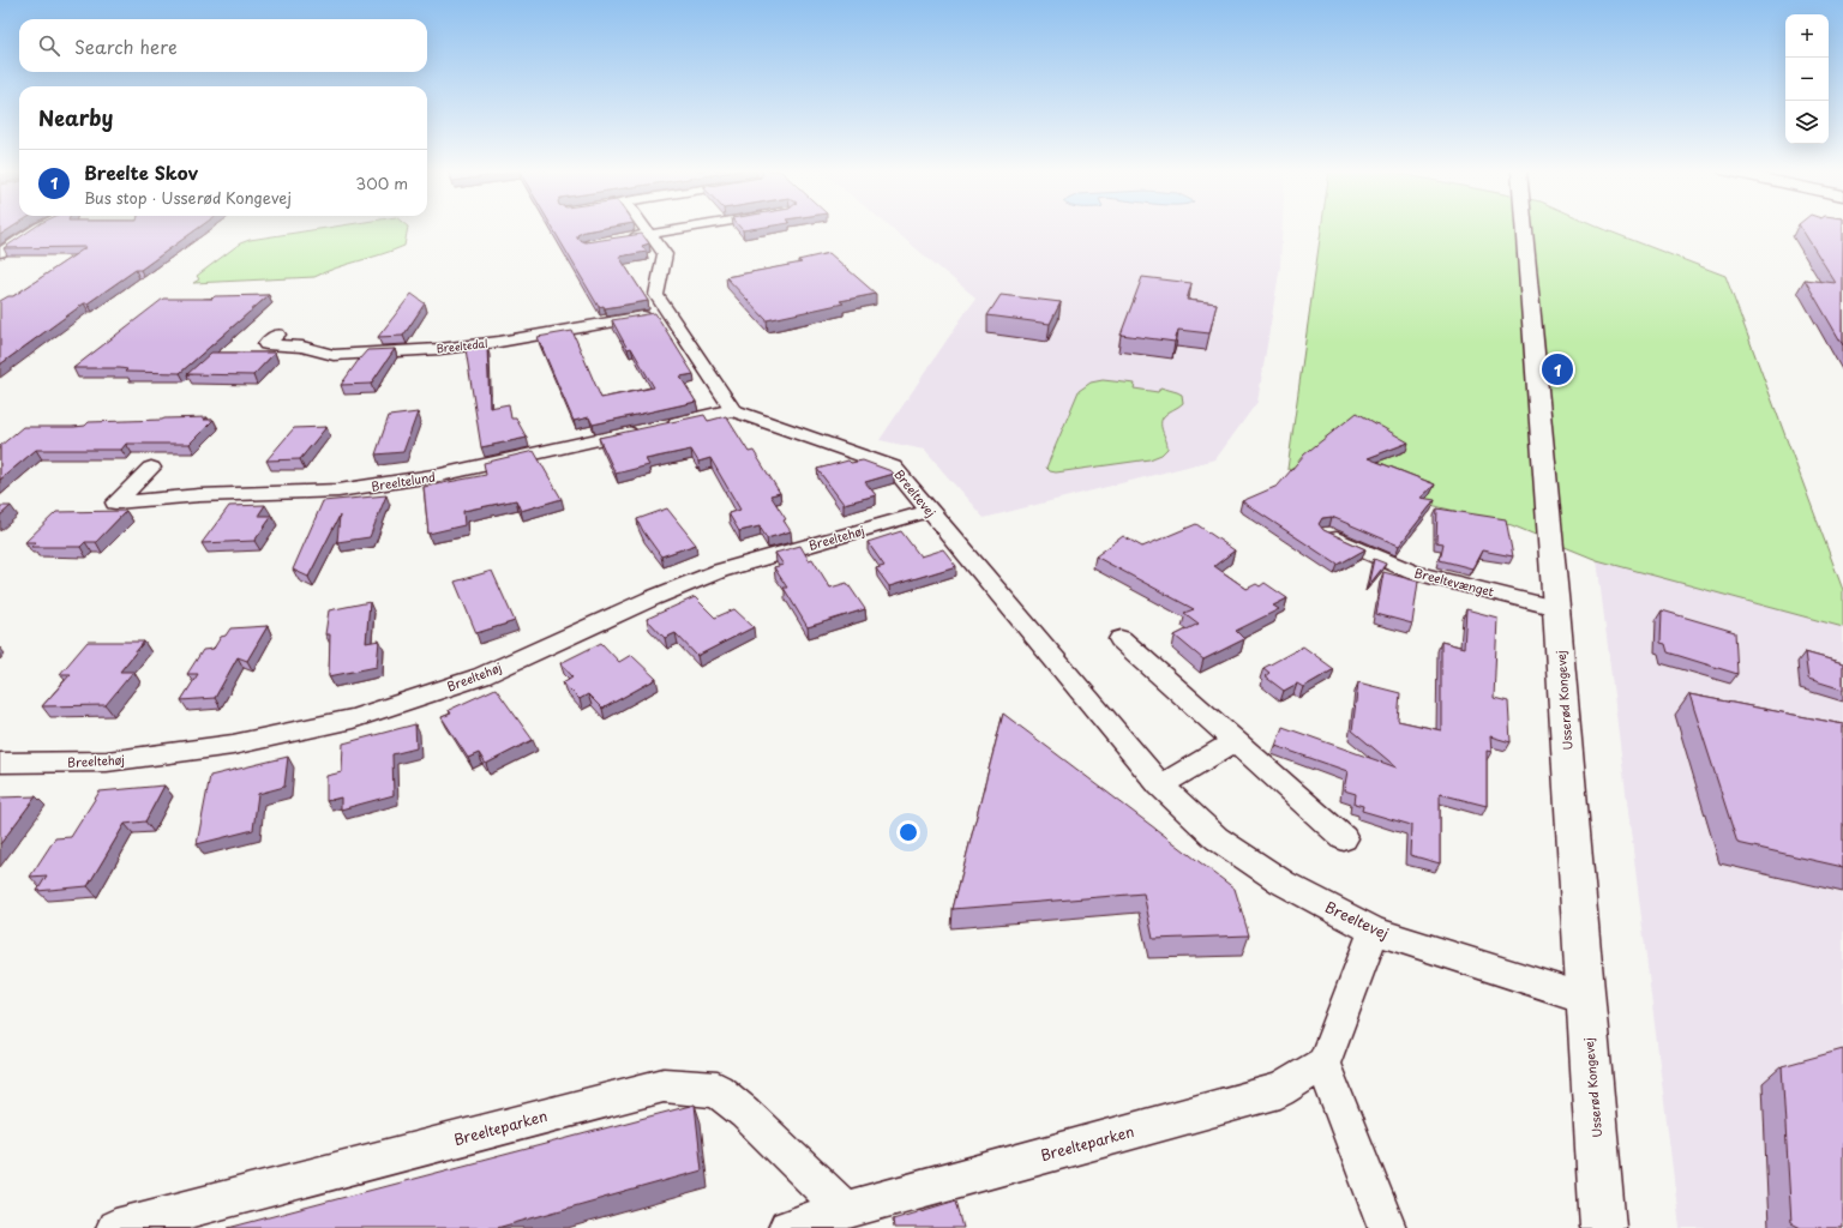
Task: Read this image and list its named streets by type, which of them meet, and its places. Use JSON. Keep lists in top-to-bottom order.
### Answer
{
  "streets": {
    "main road": ["Usserød Kongevej"],
    "street": [
      "Breeltedal",
      "Breeltelund",
      "Breeltevej",
      "Breeltehøj",
      "Breeltevænget",
      "Breelteparken"
    ]
  },
  "crossings": [
    ["Breeltelund", "Breeltevej"],
    ["Breeltevej", "Breeltehøj"],
    ["Breeltevej", "Usserød Kongevej"],
    ["Breeltevænget", "Usserød Kongevej"]
  ],
  "page": {
    "map_buttons": ["+", "−"],
    "search": "Search here",
    "heading": "Nearby",
    "list": [
      {
        "mark": "1",
        "name": "Breelte Skov",
        "note": "Bus stop · Usserød Kongevej",
        "value": "300 m"
      }
    ],
    "pins": "1"
  }
}
